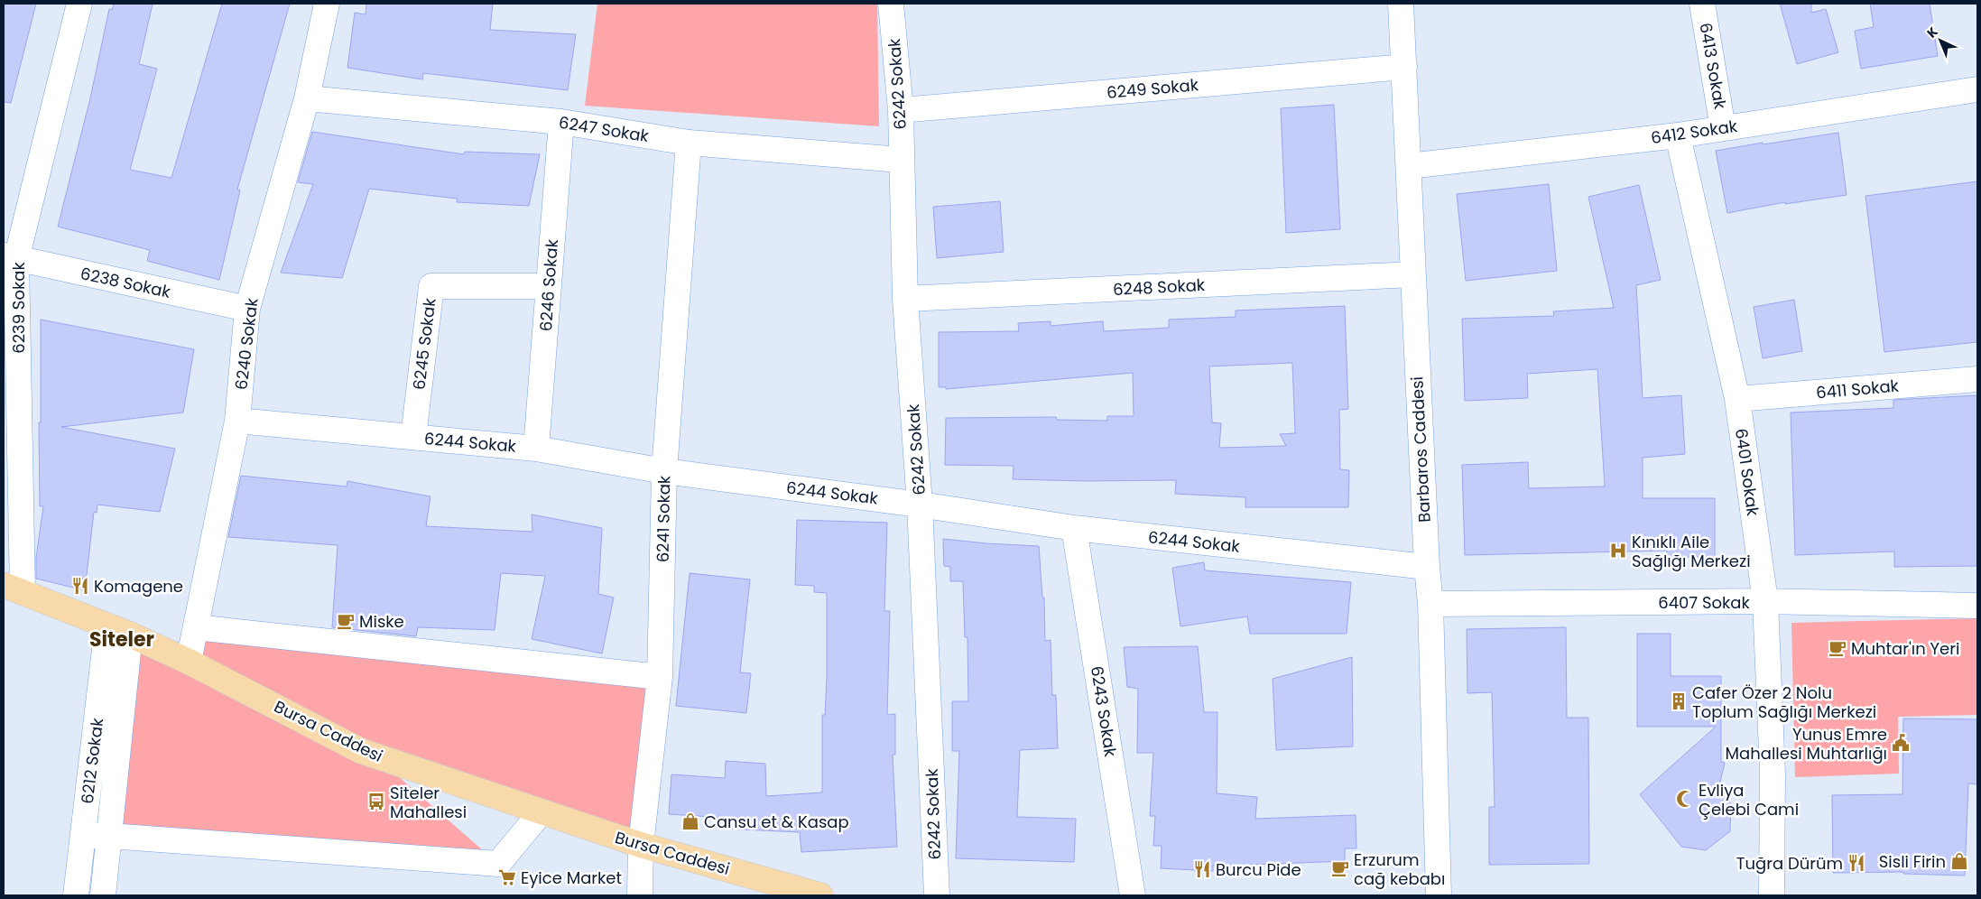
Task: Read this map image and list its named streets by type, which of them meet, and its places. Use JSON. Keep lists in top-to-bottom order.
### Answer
{
  "streets": {
    "main road": ["Bursa Caddesi"],
    "street": [
      "6413 Sokak",
      "6242 Sokak",
      "6249 Sokak",
      "6247 Sokak",
      "6412 Sokak",
      "6238 Sokak",
      "6246 Sokak",
      "6248 Sokak",
      "6239 Sokak",
      "6240 Sokak",
      "6245 Sokak",
      "6411 Sokak",
      "6244 Sokak",
      "Barbaros Caddesi",
      "6401 Sokak",
      "6241 Sokak",
      "6407 Sokak",
      "6243 Sokak",
      "6212 Sokak"
    ]
  },
  "crossings": [
    ["6413 Sokak", "6412 Sokak"],
    ["6242 Sokak", "6249 Sokak"],
    ["6242 Sokak", "6247 Sokak"],
    ["6242 Sokak", "6248 Sokak"],
    ["6242 Sokak", "6244 Sokak"],
    ["6249 Sokak", "Barbaros Caddesi"],
    ["6247 Sokak", "6246 Sokak"],
    ["6247 Sokak", "6240 Sokak"],
    ["6247 Sokak", "6241 Sokak"],
    ["6412 Sokak", "Barbaros Caddesi"],
    ["6412 Sokak", "6401 Sokak"],
    ["6238 Sokak", "6239 Sokak"],
    ["6238 Sokak", "6240 Sokak"],
    ["6246 Sokak", "6245 Sokak"],
    ["6246 Sokak", "6244 Sokak"],
    ["6248 Sokak", "Barbaros Caddesi"],
    ["6239 Sokak", "Bursa Caddesi"],
    ["6240 Sokak", "6244 Sokak"],
    ["6240 Sokak", "Bursa Caddesi"],
    ["6245 Sokak", "6244 Sokak"],
    ["6411 Sokak", "6401 Sokak"],
    ["6244 Sokak", "Barbaros Caddesi"],
    ["6244 Sokak", "6241 Sokak"],
    ["6244 Sokak", "6243 Sokak"],
    ["Barbaros Caddesi", "6407 Sokak"],
    ["6401 Sokak", "6407 Sokak"],
    ["6241 Sokak", "Bursa Caddesi"],
    ["Bursa Caddesi", "6212 Sokak"]
  ],
  "districts": ["Siteler"],
  "places": {
    "hospital": ["Kınıklı Aile Sağlığı Merkezi"],
    "restaurant": ["Komagene", "Tuğra Dürüm", "Burcu Pide"],
    "cafe": ["Miske", "Muhtar'ın Yeri", "Erzurum cağ kebabı"],
    "building": ["Cafer Özer 2 Nolu Toplum Sağlığı Merkezi"],
    "public building": ["Yunus Emre Mahallesi Muhtarlığı"],
    "mosque": ["Evliya Çelebi Cami"],
    "bus stop": ["Siteler Mahallesi"],
    "shop": ["Cansu et & Kasap", "Sisli Firin"],
    "supermarket": ["Eyice Market"]
  },
  "north": "top left"
}
